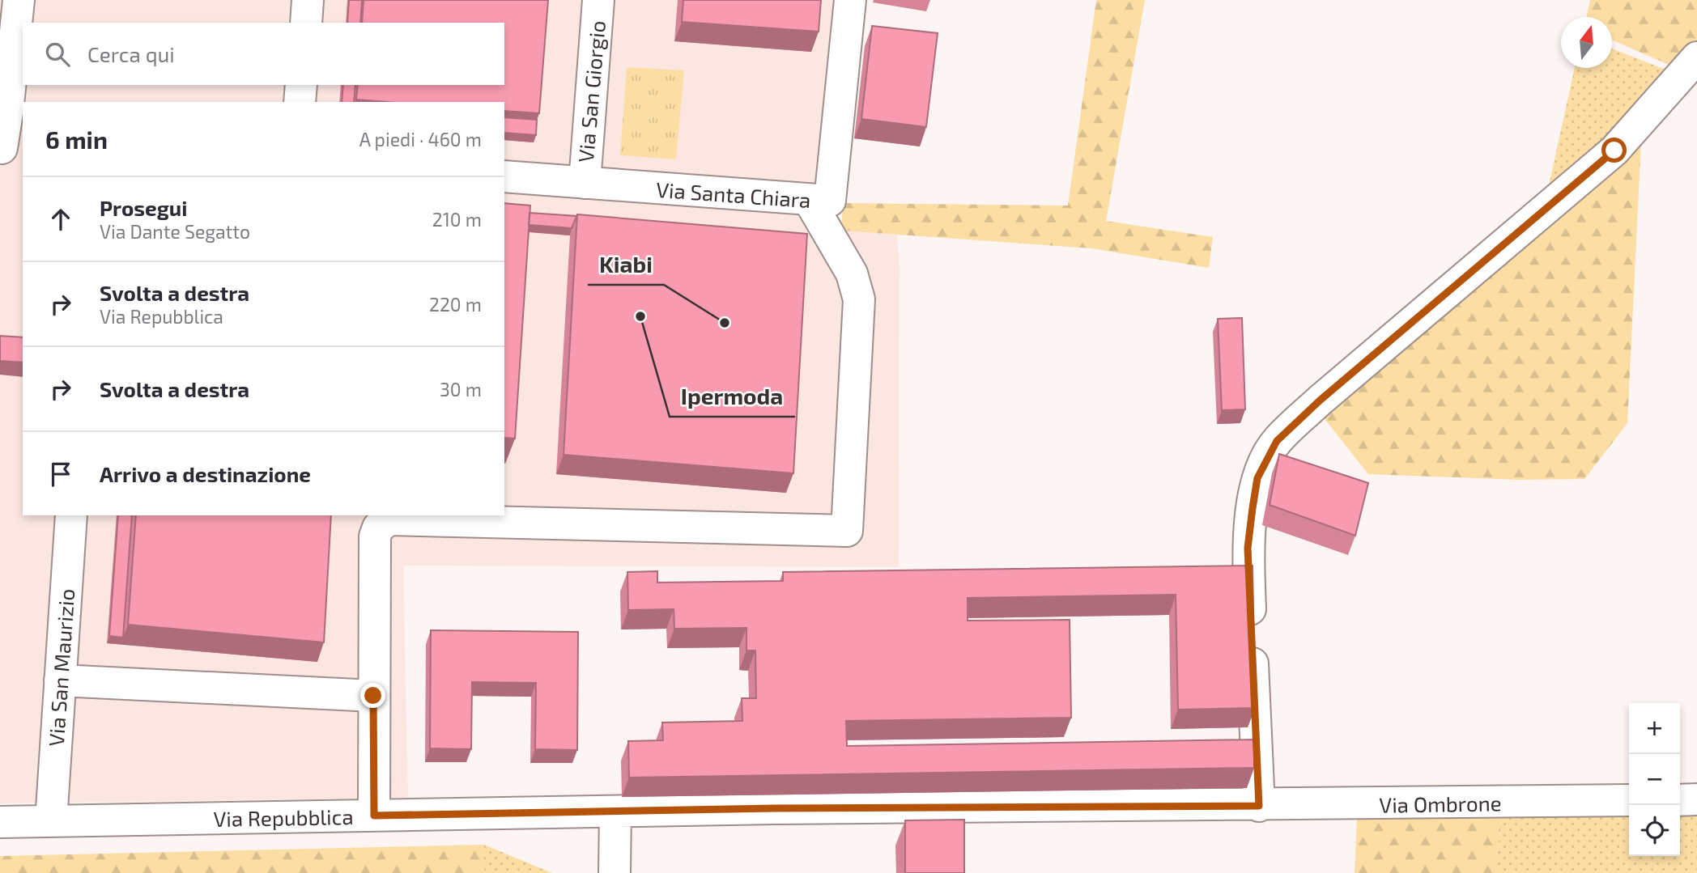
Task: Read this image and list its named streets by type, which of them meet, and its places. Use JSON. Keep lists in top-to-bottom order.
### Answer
{
  "streets": {
    "street": [
      "Via San Giorgio",
      "Via Santa Chiara",
      "Via San Maurizio",
      "Via Ombrone",
      "Via Repubblica"
    ]
  },
  "crossings": [
    ["Via San Giorgio", "Via Santa Chiara"],
    ["Via San Maurizio", "Via Repubblica"],
    ["Via Ombrone", "Via Repubblica"]
  ],
  "places": ["Ipermoda", "Kiabi"],
  "north": "top",
  "page": {
    "search": "Cerca qui",
    "heading": ["6 min", "A piedi · 460 m"],
    "list": [
      ["Prosegui", "Via Dante Segatto", "210 m"],
      ["Svolta a destra", "Via Repubblica", "220 m"],
      ["Svolta a destra", "30 m"],
      "Arrivo a destinazione"
    ],
    "map_buttons": ["+", "−"]
  }
}
